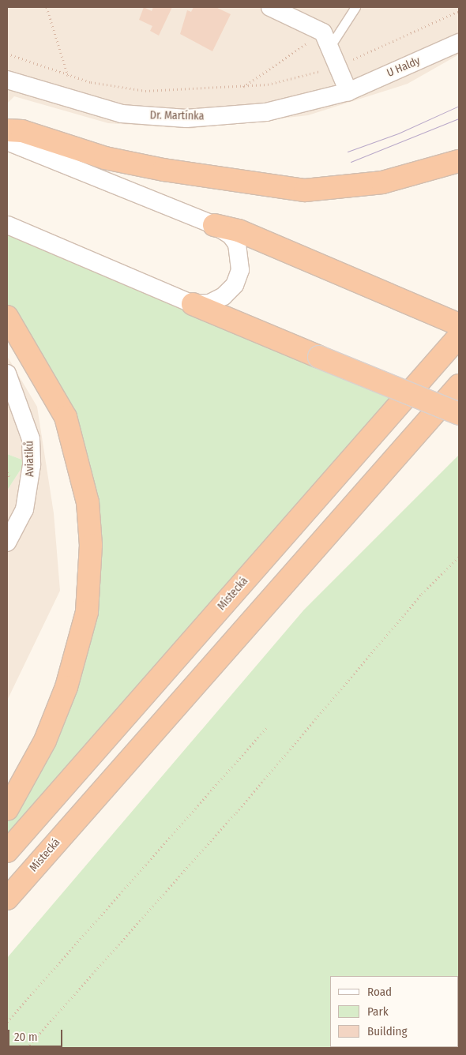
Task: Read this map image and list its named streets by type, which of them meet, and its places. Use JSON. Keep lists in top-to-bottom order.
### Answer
{
  "streets": {
    "highway": ["Místecká"],
    "street": ["U Haldy", "Dr. Martínka", "Aviatiků"]
  },
  "crossings": [
    ["U Haldy", "Dr. Martínka"]
  ],
  "legend": ["Road", "Park", "Building"],
  "scale_bar": "20 m"
}
